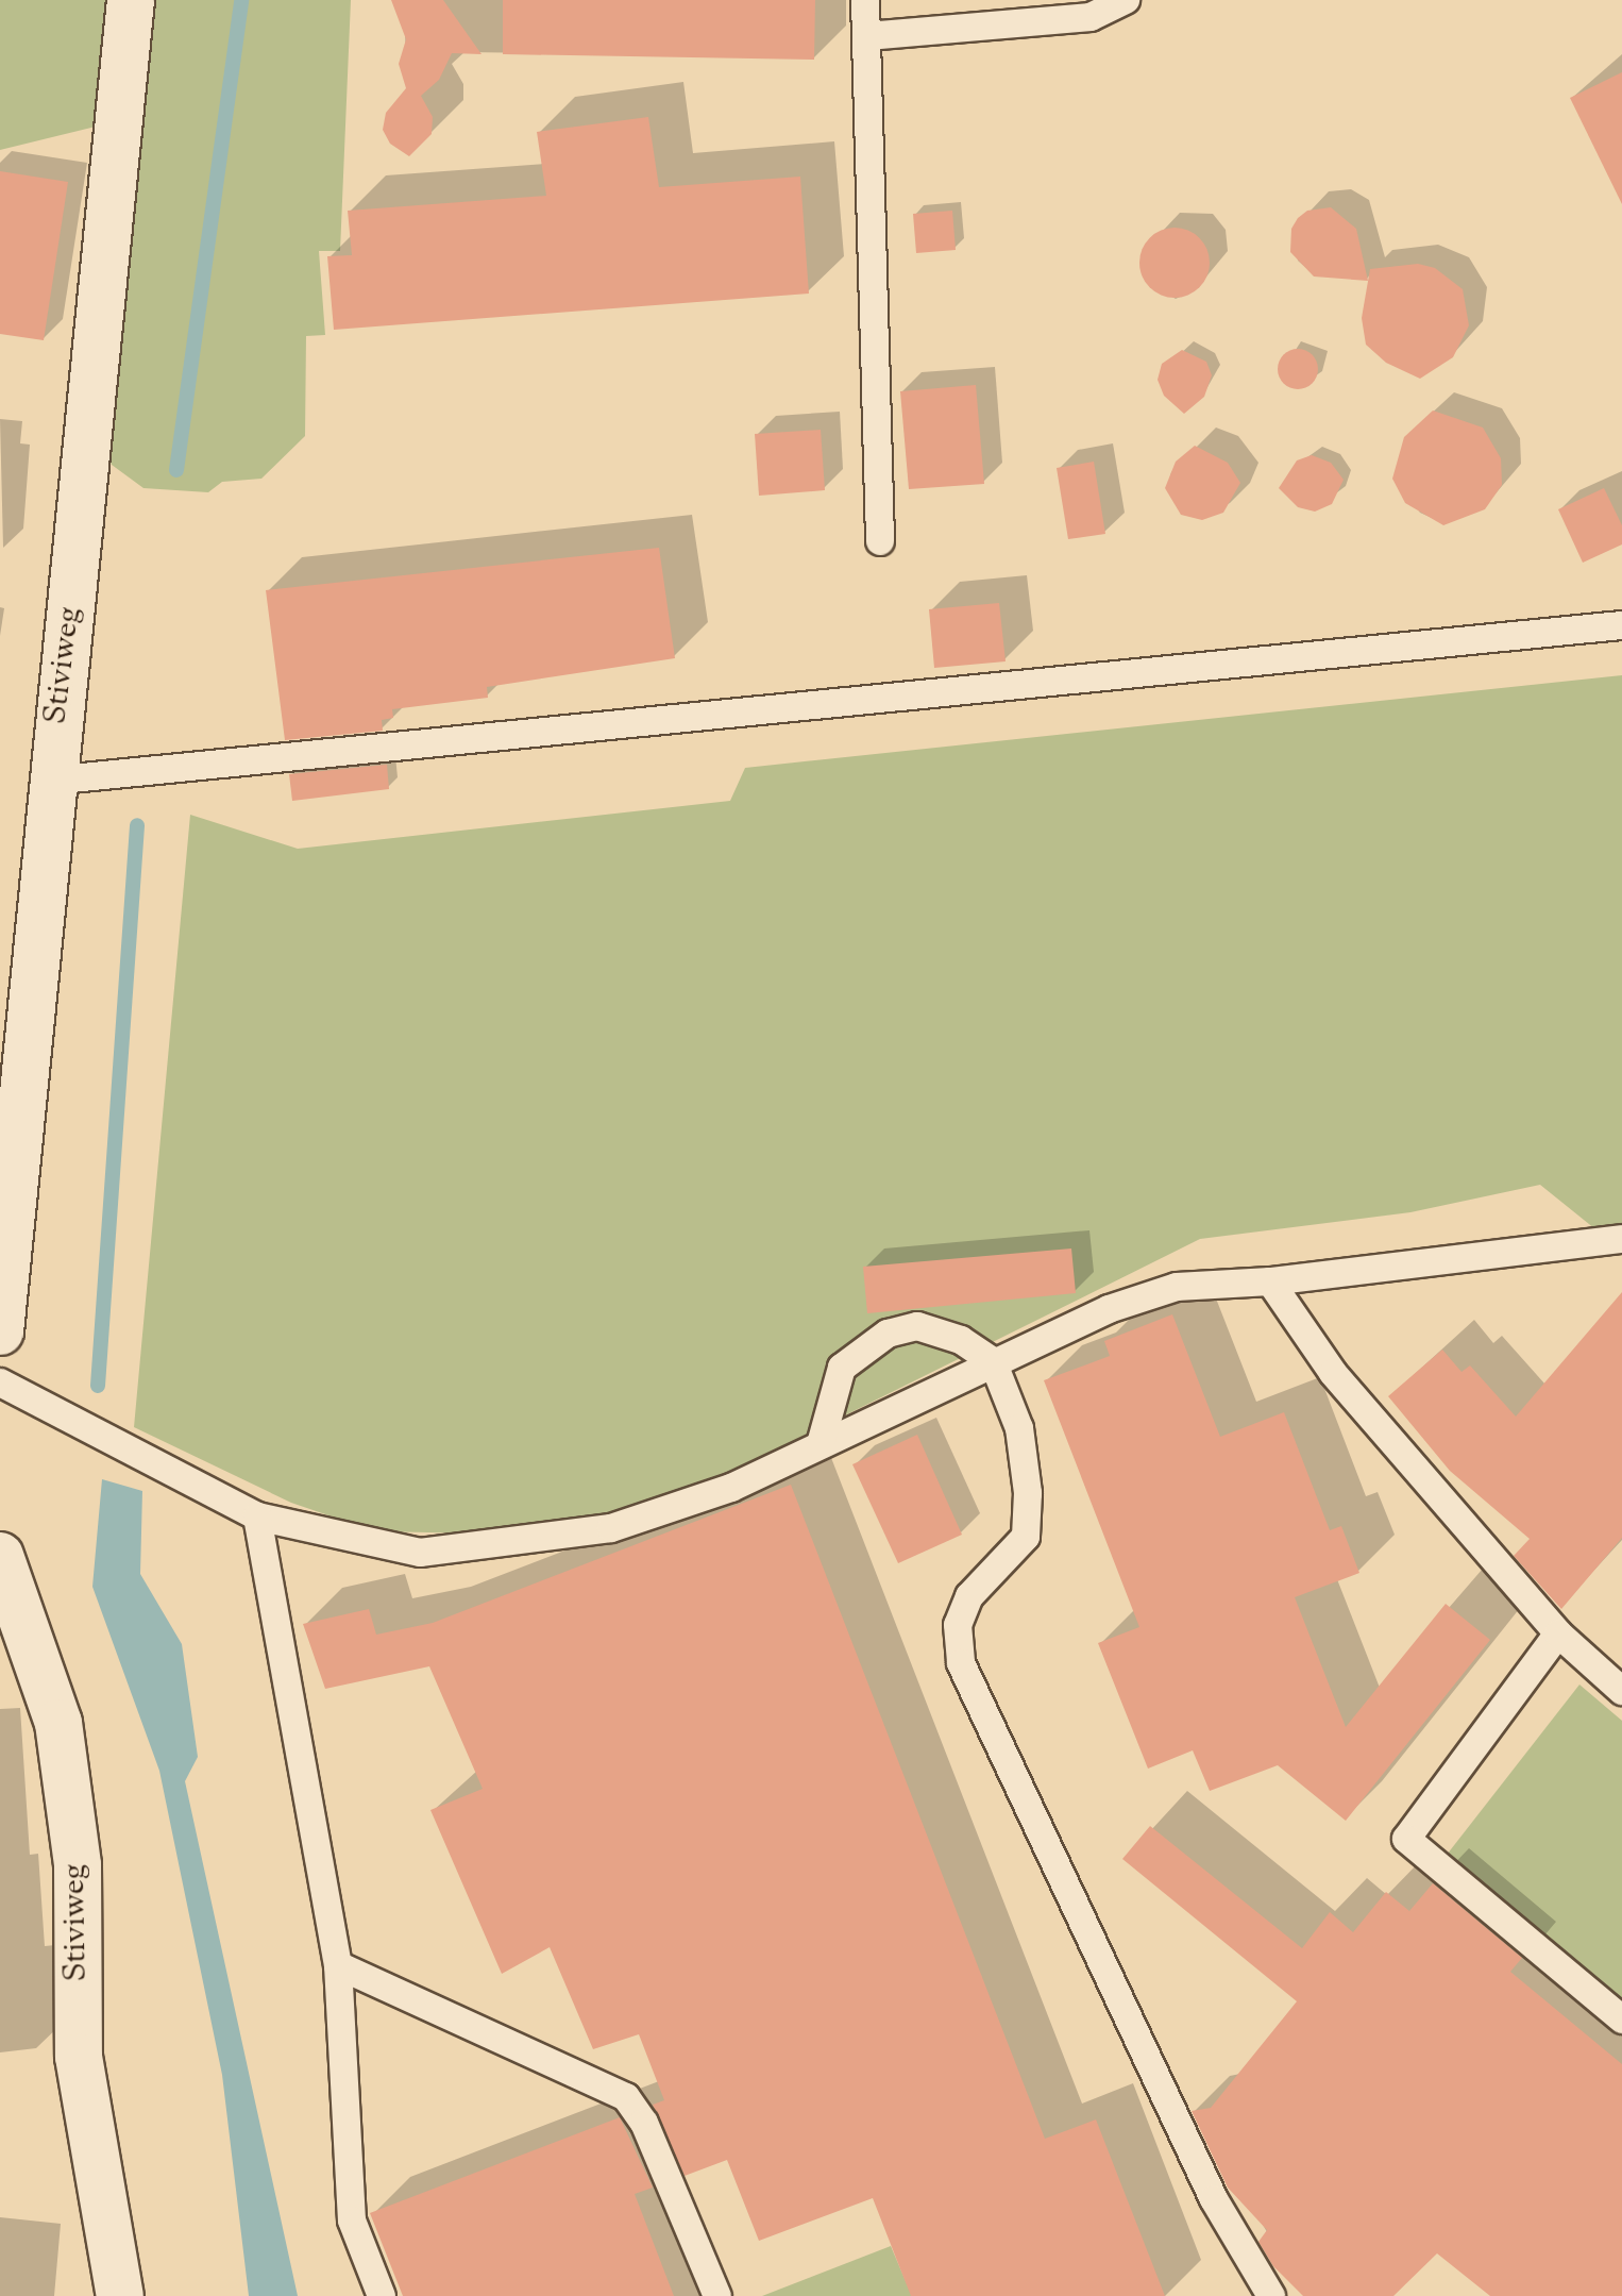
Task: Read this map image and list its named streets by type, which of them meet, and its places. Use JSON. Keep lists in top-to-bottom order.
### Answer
{
  "streets": {
    "street": ["Stiviweg"]
  }
}
